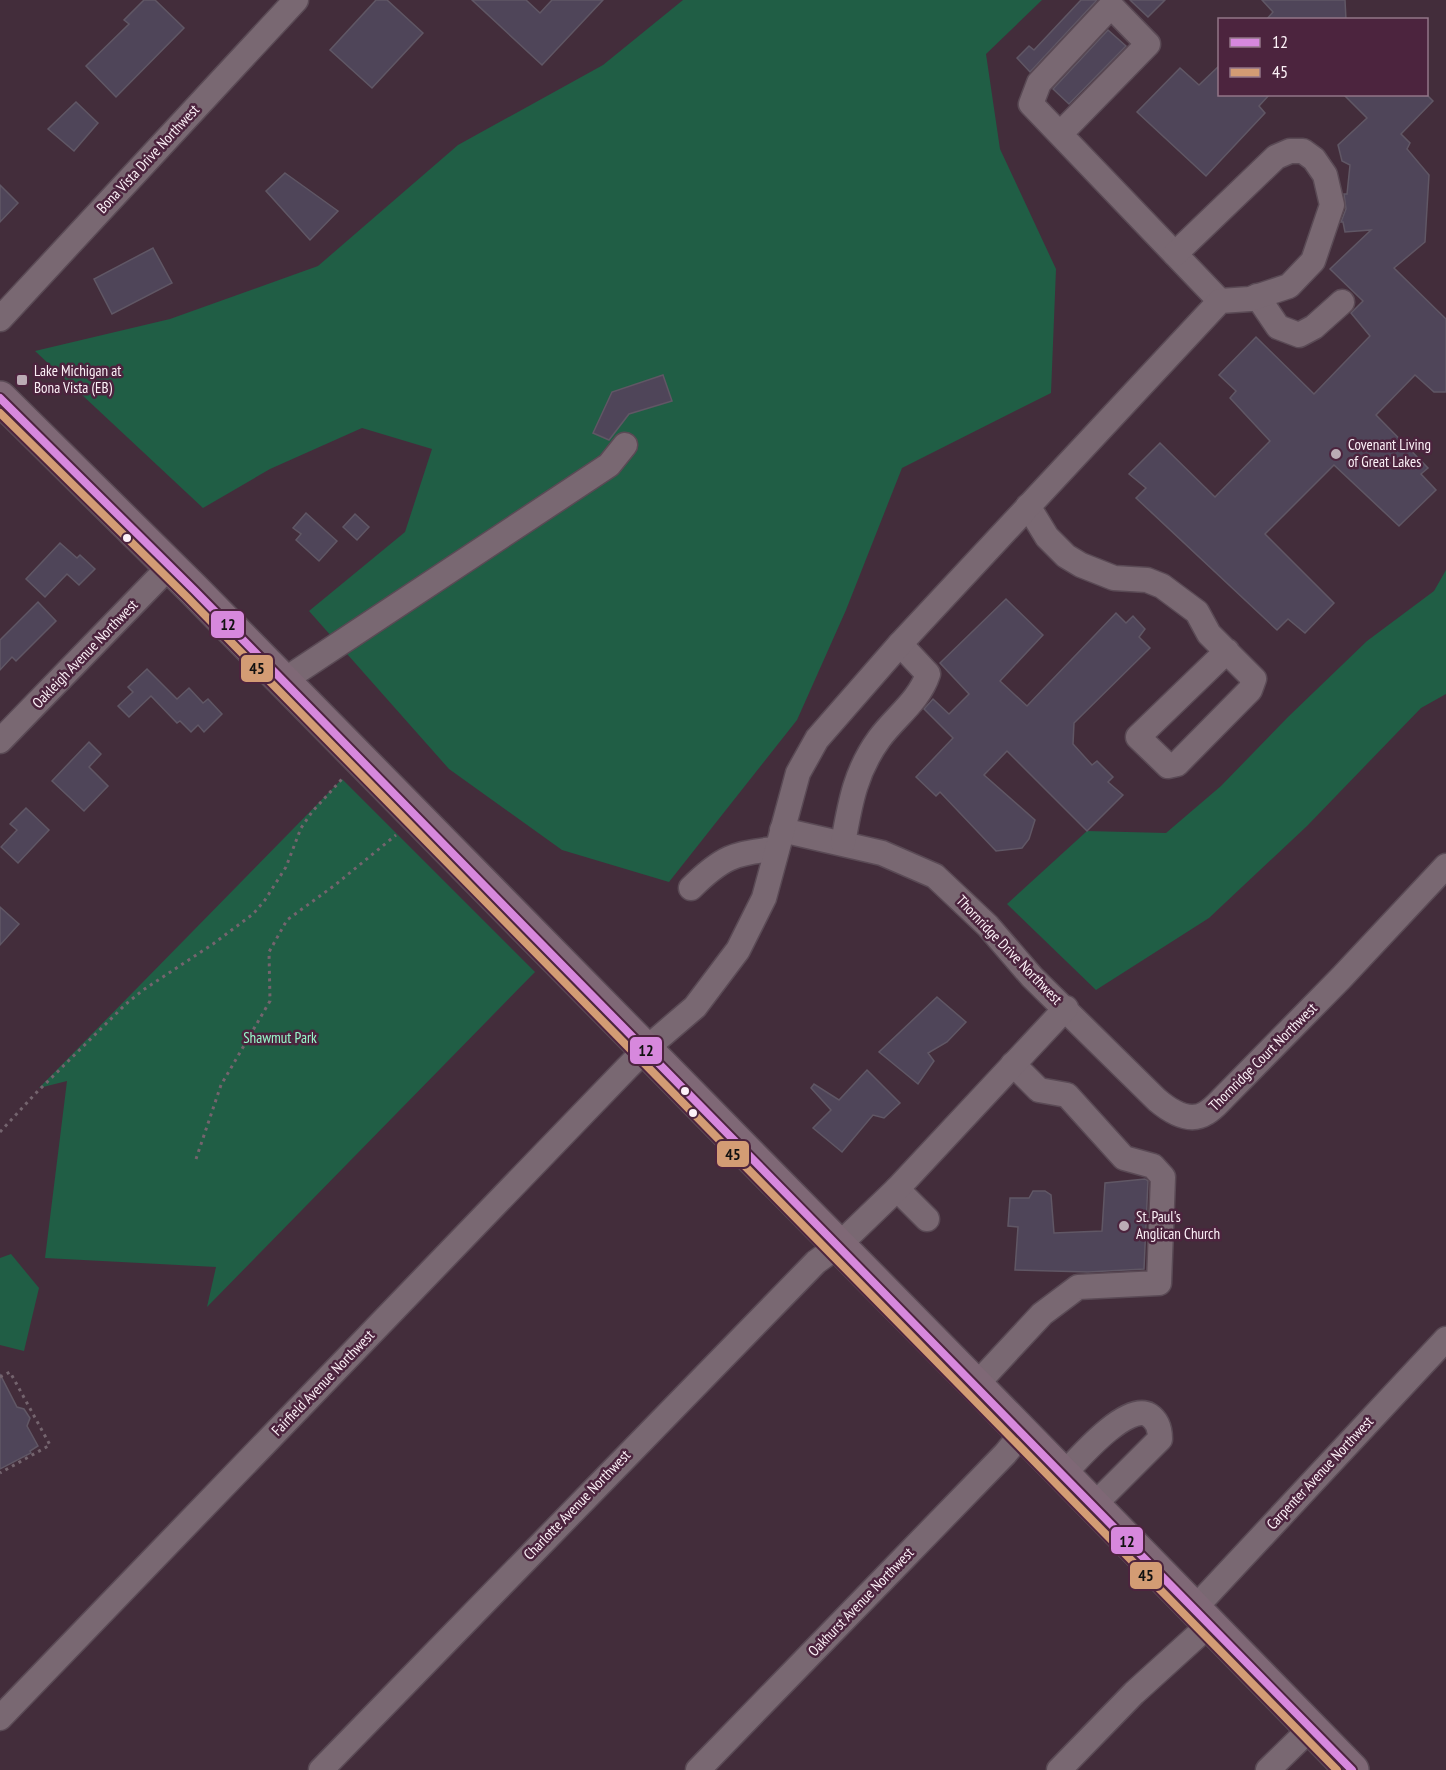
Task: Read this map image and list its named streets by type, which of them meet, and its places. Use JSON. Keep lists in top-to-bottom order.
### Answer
{
  "streets": {
    "street": [
      "Bona Vista Drive Northwest",
      "Oakleigh Avenue Northwest",
      "Thornridge Drive Northwest",
      "Thornridge Court Northwest",
      "Fairfield Avenue Northwest",
      "Carpenter Avenue Northwest",
      "Charlotte Avenue Northwest",
      "Oakhurst Avenue Northwest"
    ]
  },
  "crossings": [
    ["Thornridge Drive Northwest", "Thornridge Court Northwest"],
    ["Thornridge Drive Northwest", "Fairfield Avenue Northwest"],
    ["Thornridge Drive Northwest", "Charlotte Avenue Northwest"]
  ],
  "parks": ["Shawmut Park"],
  "places": {
    "transit": ["Lake Michigan at Bona Vista (EB)"],
    "other": ["Covenant Living of Great Lakes", "St. Paul's Anglican Church"]
  },
  "lines": ["transit line 12", "transit line 45"],
  "legend": ["12", "45"]
}
